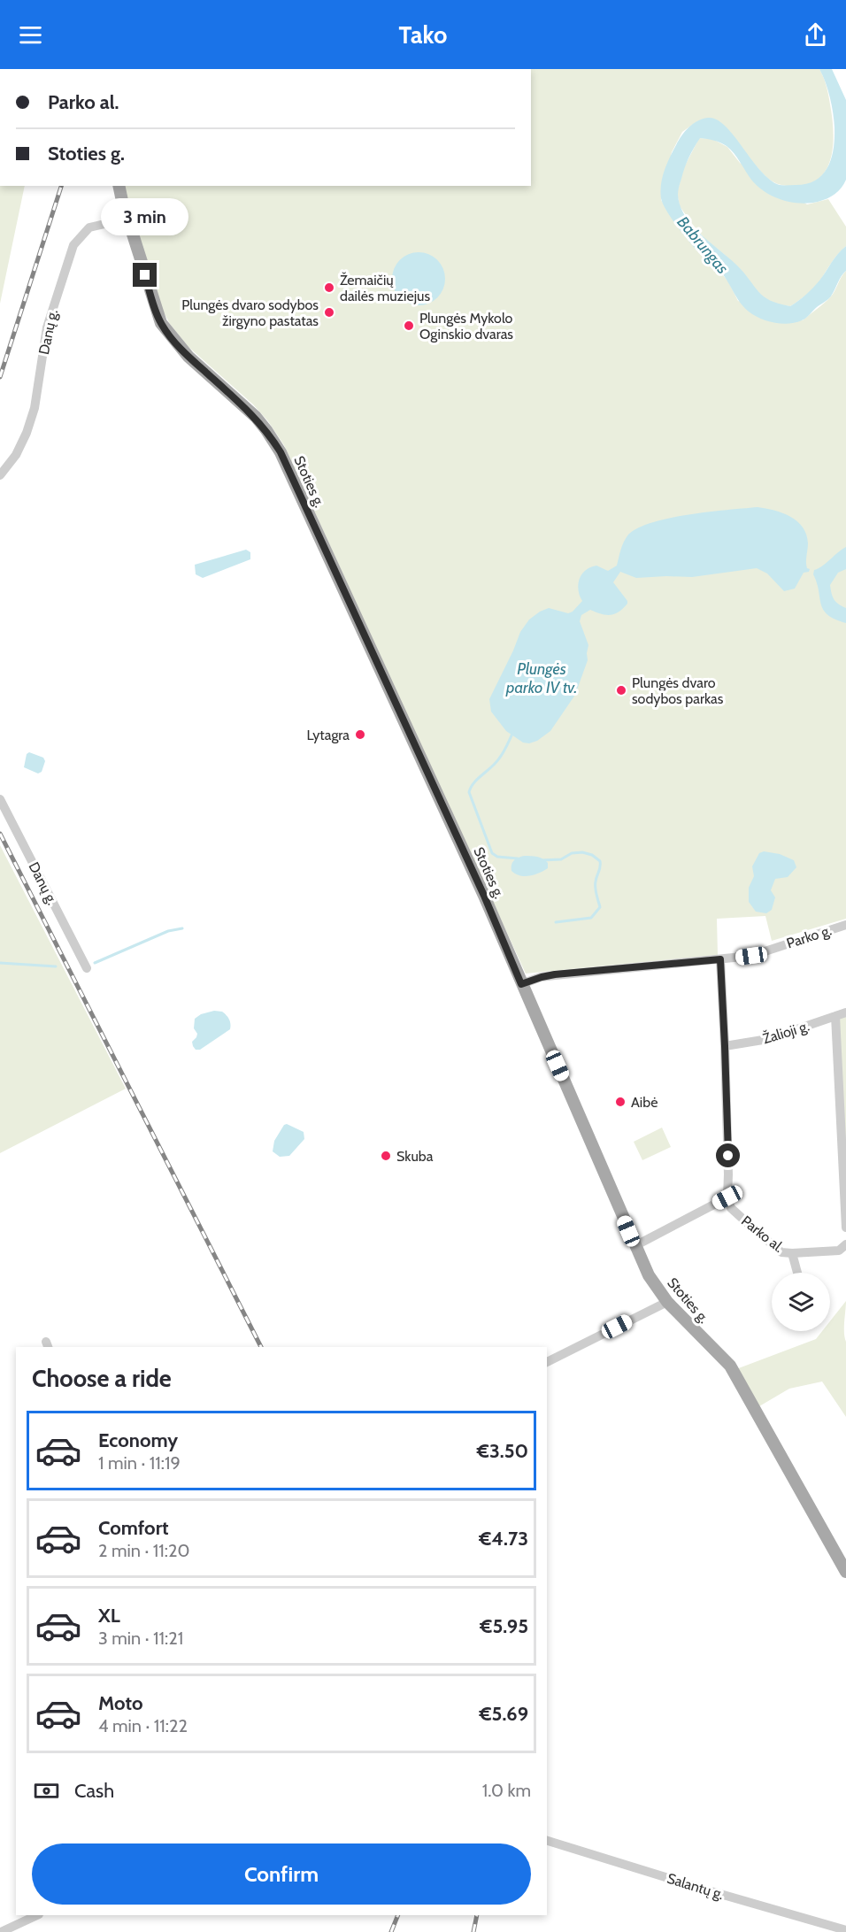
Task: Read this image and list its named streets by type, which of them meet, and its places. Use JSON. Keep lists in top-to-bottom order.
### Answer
{
  "streets": {
    "main road": ["Stoties g."],
    "street": [
      "Danų g.",
      "Parko g.",
      "Žalioji g.",
      "Parko al.",
      "Salantų g."
    ]
  },
  "crossings": [
    ["Danų g.", "Stoties g."],
    ["Stoties g.", "Parko g."]
  ],
  "water": ["Babrungas", "Plungės parko IV tv."],
  "places": [
    "Žemaičių dailės muziejus",
    "Plungės dvaro sodybos žirgyno pastatas",
    "Plungės Mykolo Oginskio dvaras",
    "Plungės dvaro sodybos parkas",
    "Lytagra",
    "Aibė",
    "Skuba"
  ],
  "page": {
    "header": "Tako",
    "banner": ["Parko al.", "Stoties g."],
    "bubble": "3 min",
    "heading": "Choose a ride",
    "list": [
      {
        "name": "Economy",
        "note": "1 min · 11:19",
        "value": "€3.50"
      },
      {
        "name": "Comfort",
        "note": "2 min · 11:20",
        "value": "€4.73"
      },
      {
        "name": "XL",
        "note": "3 min · 11:21",
        "value": "€5.95"
      },
      {
        "name": "Moto",
        "note": "4 min · 11:22",
        "value": "€5.69"
      }
    ],
    "pay": ["Cash", "1.0 km"],
    "buttons": "Confirm"
  }
}
